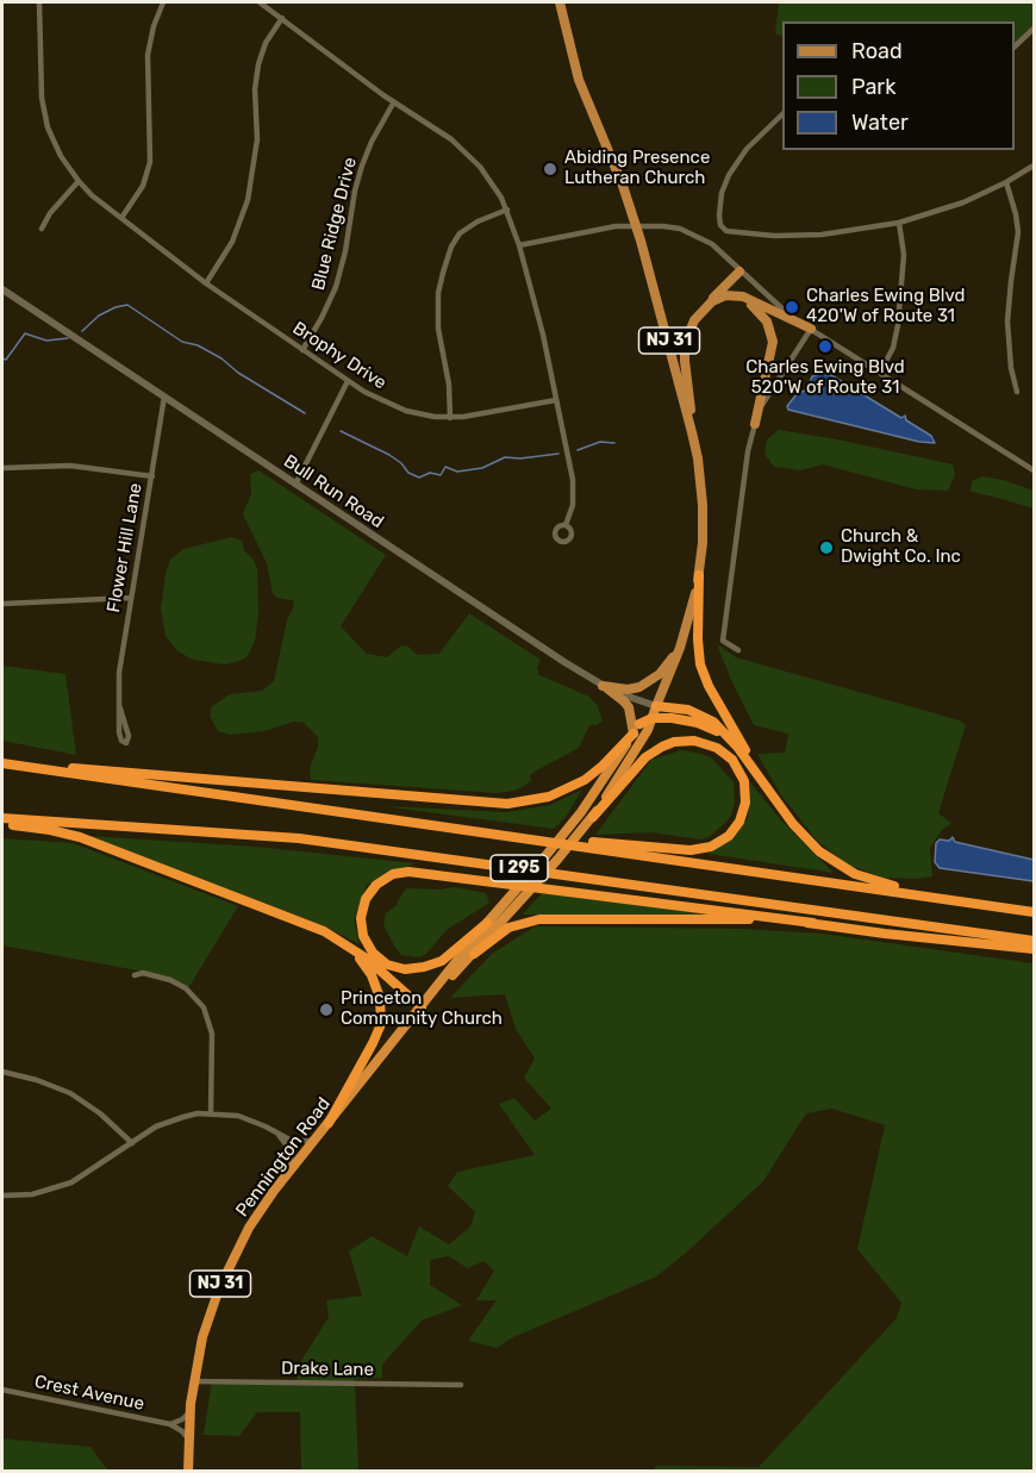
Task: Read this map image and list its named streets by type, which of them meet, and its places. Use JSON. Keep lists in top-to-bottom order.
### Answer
{
  "streets": {
    "highway": ["NJ 31", "I 295", "Pennington Road"],
    "street": [
      "Blue Ridge Drive",
      "Brophy Drive",
      "Bull Run Road",
      "Flower Hill Lane",
      "Drake Lane",
      "Crest Avenue"
    ]
  },
  "crossings": [
    ["Blue Ridge Drive", "Brophy Drive"],
    ["Bull Run Road", "Flower Hill Lane"],
    ["Bull Run Road", "Pennington Road"],
    ["Pennington Road", "Drake Lane"],
    ["Pennington Road", "Crest Avenue"]
  ],
  "places": [
    "Abiding Presence Lutheran Church",
    "Charles Ewing Blvd 420'W of Route 31",
    "Charles Ewing Blvd 520'W of Route 31",
    "Church & Dwight Co. Inc",
    "Princeton Community Church"
  ],
  "legend": ["Road", "Park", "Water"]
}
